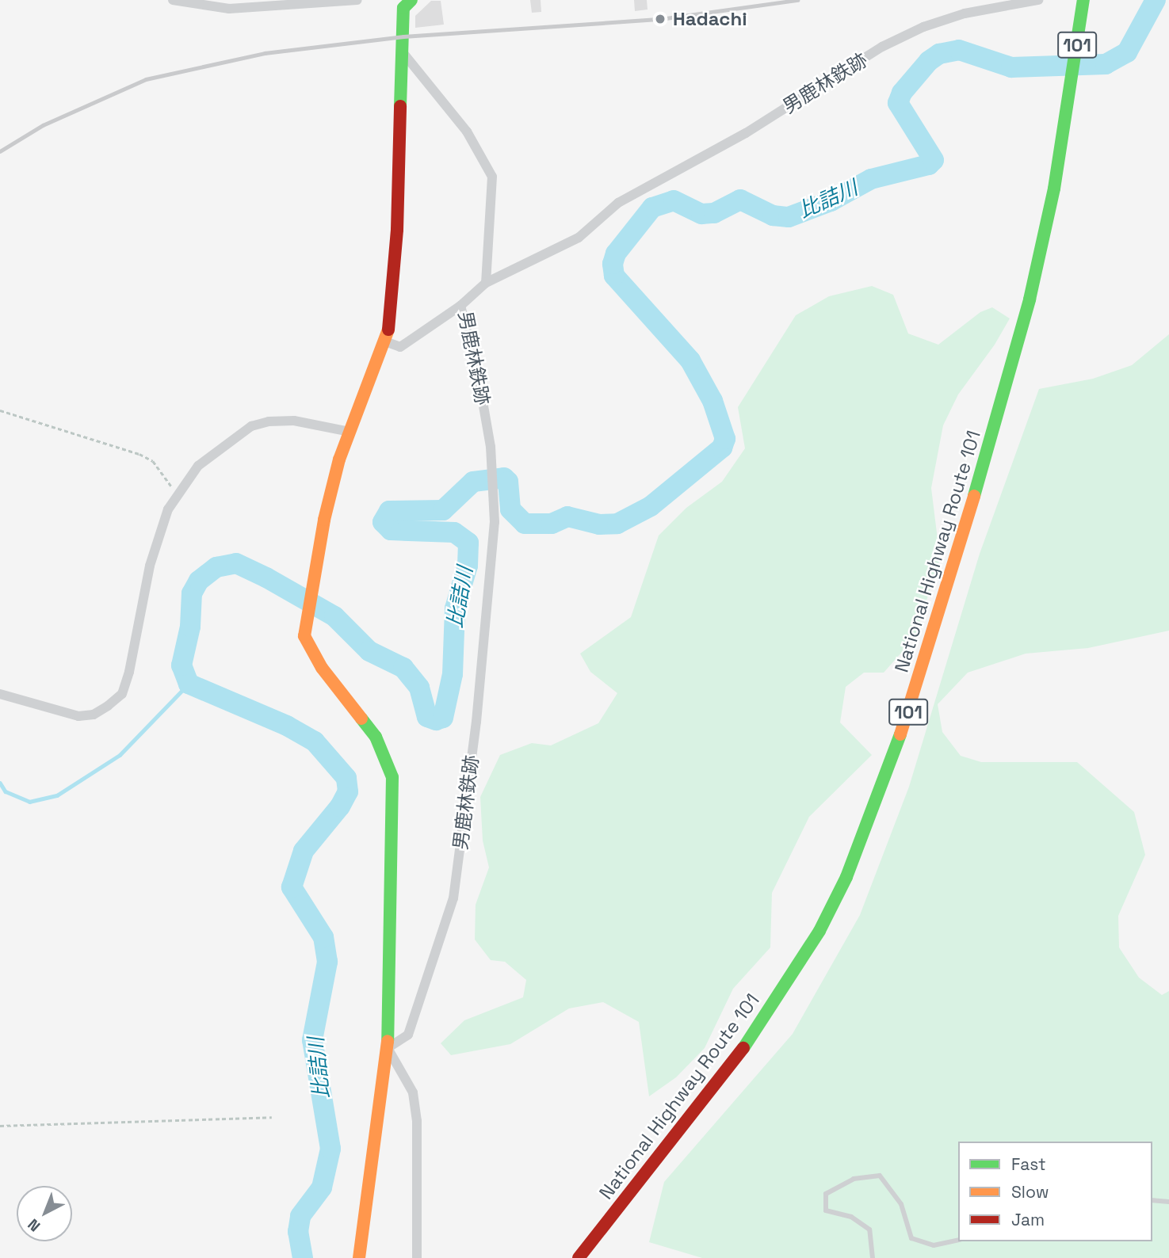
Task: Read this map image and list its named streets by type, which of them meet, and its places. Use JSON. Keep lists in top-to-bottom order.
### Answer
{
  "streets": {
    "main road": ["101", "National Highway Route 101"],
    "street": ["男鹿林鉄跡"]
  },
  "water": ["比詰川"],
  "places": ["Hadachi"],
  "legend": ["Fast", "Slow", "Jam"],
  "north": "bottom left"
}
